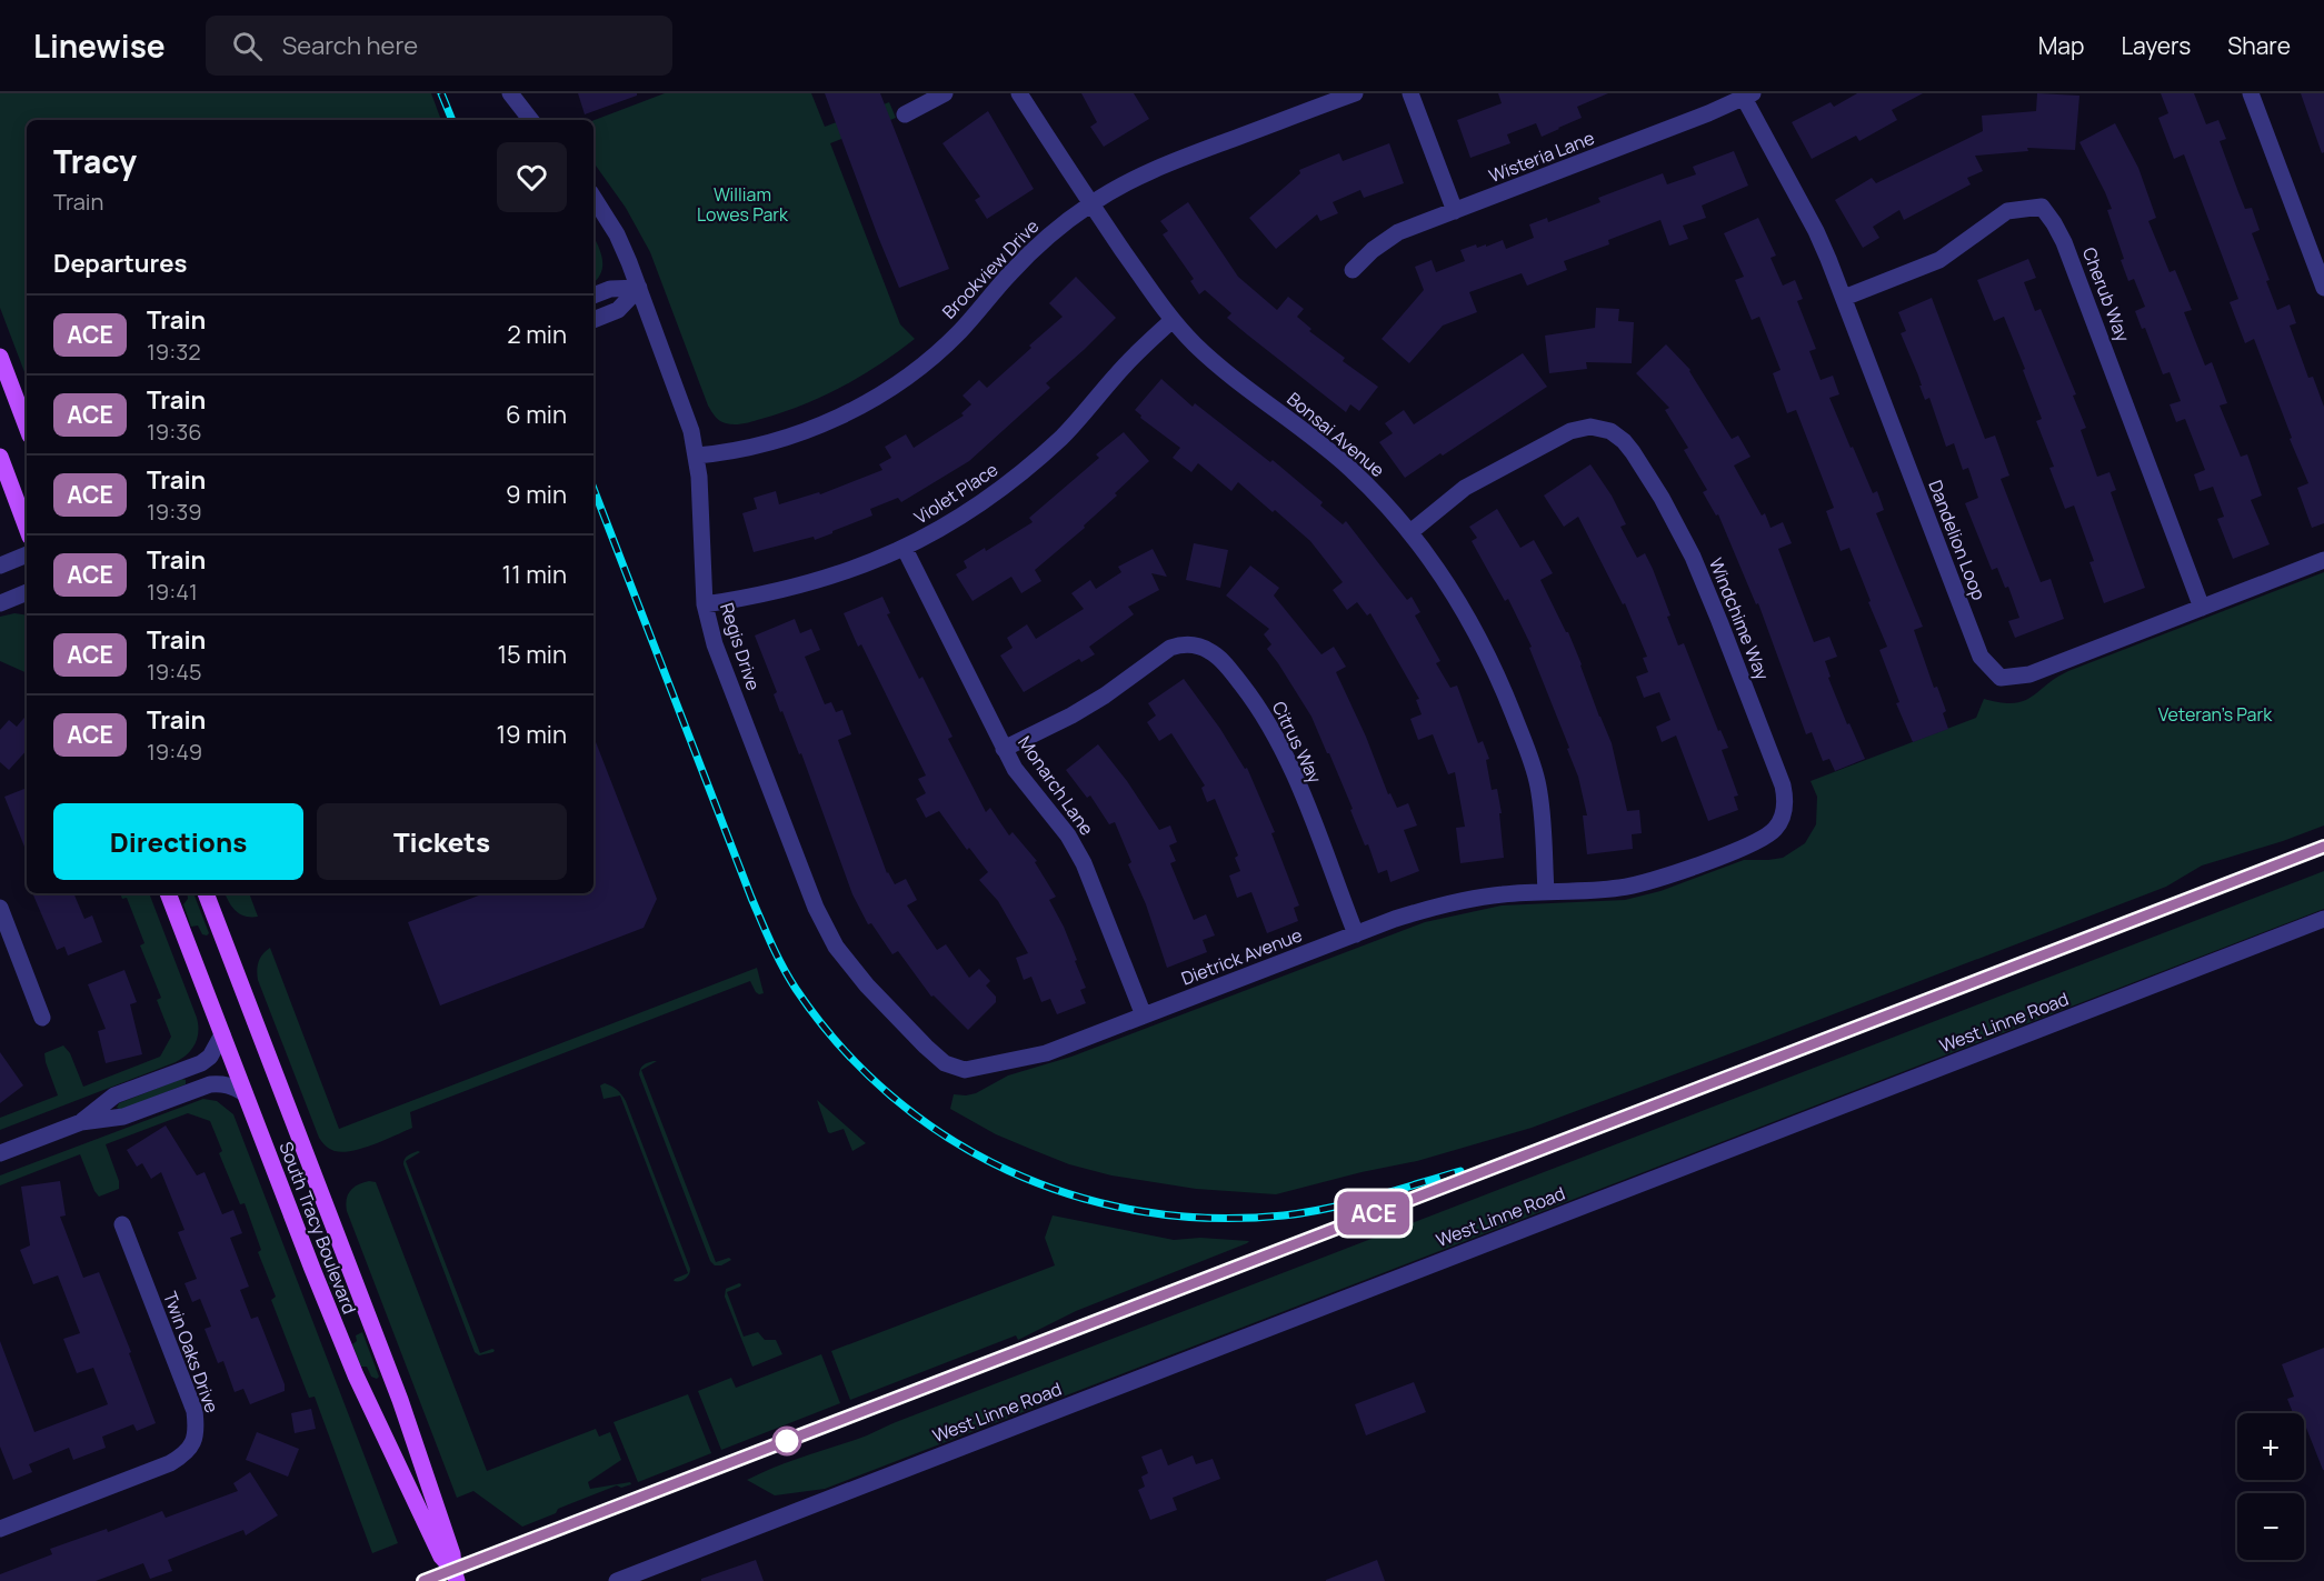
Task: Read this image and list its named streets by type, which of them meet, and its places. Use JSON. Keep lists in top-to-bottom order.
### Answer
{
  "streets": {
    "main road": ["South Tracy Boulevard"],
    "street": [
      "Wisteria Lane",
      "Brookview Drive",
      "Cherub Way",
      "Bonsai Avenue",
      "Violet Place",
      "Dandelion Loop",
      "Windchime Way",
      "Regis Drive",
      "Citrus Way",
      "Monarch Lane",
      "Dietrick Avenue",
      "West Linne Road",
      "Twin Oaks Drive"
    ]
  },
  "crossings": [
    ["Wisteria Lane", "Dandelion Loop"],
    ["Brookview Drive", "Bonsai Avenue"],
    ["Brookview Drive", "Regis Drive"],
    ["Cherub Way", "Dandelion Loop"],
    ["Bonsai Avenue", "Violet Place"],
    ["Bonsai Avenue", "Windchime Way"],
    ["Bonsai Avenue", "Dietrick Avenue"],
    ["Violet Place", "Regis Drive"],
    ["Violet Place", "Monarch Lane"],
    ["Windchime Way", "Dietrick Avenue"],
    ["Regis Drive", "Dietrick Avenue"],
    ["Citrus Way", "Monarch Lane"],
    ["Citrus Way", "Dietrick Avenue"],
    ["Monarch Lane", "Dietrick Avenue"]
  ],
  "parks": ["William Lowes Park", "Veteran's Park"],
  "page": {
    "header": "Linewise",
    "search": "Search here",
    "nav": ["Map", "Layers", "Share"],
    "on_map": "ACE",
    "heading": [
      ["Tracy", "Train"],
      "Departures"
    ],
    "list": [
      {
        "mark": "ACE",
        "name": "Train",
        "note": "19:32",
        "value": "2 min"
      },
      {
        "mark": "ACE",
        "name": "Train",
        "note": "19:36",
        "value": "6 min"
      },
      {
        "mark": "ACE",
        "name": "Train",
        "note": "19:39",
        "value": "9 min"
      },
      {
        "mark": "ACE",
        "name": "Train",
        "note": "19:41",
        "value": "11 min"
      },
      {
        "mark": "ACE",
        "name": "Train",
        "note": "19:45",
        "value": "15 min"
      },
      {
        "mark": "ACE",
        "name": "Train",
        "note": "19:49",
        "value": "19 min"
      }
    ],
    "buttons": ["Directions", "Tickets"],
    "map_buttons": ["+", "−"]
  }
}
